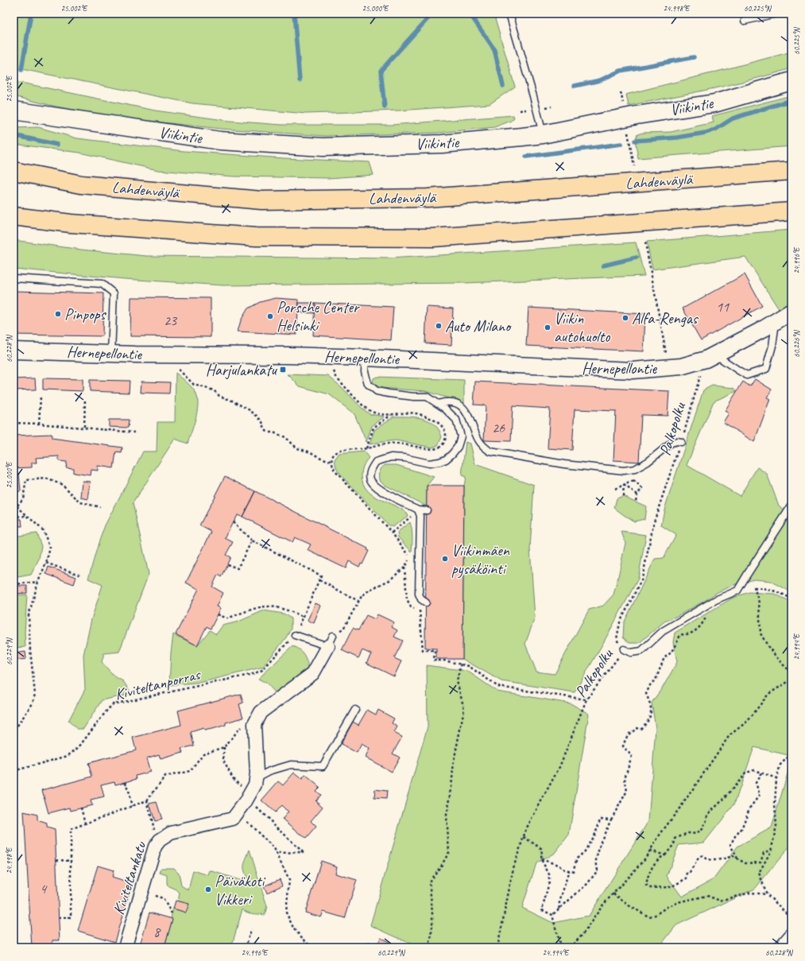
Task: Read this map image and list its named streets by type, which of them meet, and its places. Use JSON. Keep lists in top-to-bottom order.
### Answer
{
  "streets": {
    "highway": ["Lahdenväylä"],
    "main road": ["Viikintie"],
    "street": ["Hernepellontie", "Kiviteltankatu"],
    "path": ["Palkopolku", "Kiviteltanporras"]
  },
  "places": {
    "other": [
      "Pinpops",
      "Porsche Center Helsinki",
      "Alfa-Rengas",
      "Auto Milano",
      "Viikin autohuolto",
      "Viikinmäen pysäköinti",
      "Päiväkoti Vikkeri"
    ],
    "transit": ["Harjulankatu"]
  },
  "house_numbers": [
    "11",
    "23",
    "26",
    "4",
    "8"
  ],
  "coordinates": [
    "25.002°E",
    "25.000°E",
    "24.998°E",
    "60.225°N",
    "24.996°E",
    "60.226°N",
    "60.228°N",
    "24.994°E",
    "60.229°N"
  ]
}
